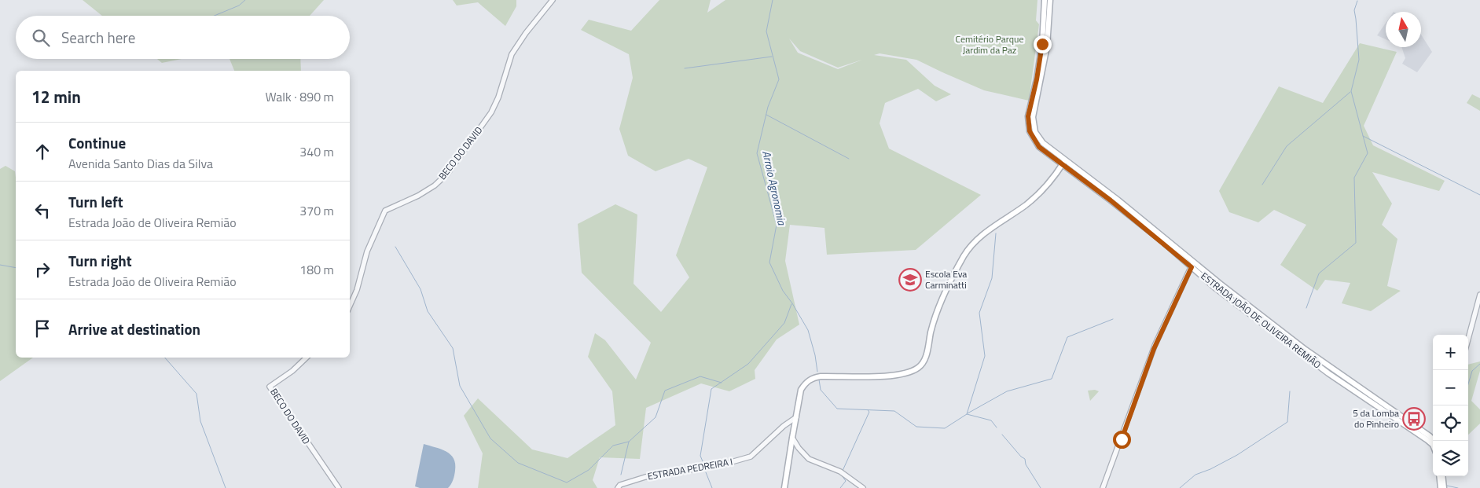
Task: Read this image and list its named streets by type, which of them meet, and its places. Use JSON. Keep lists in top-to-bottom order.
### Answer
{
  "streets": {
    "main road": ["ESTRADA JOÃO DE OLIVEIRA REMIÃO"],
    "street": ["BECO DO DAVID", "ESTRADA PEDREIRA I"]
  },
  "water": ["Arroio Agronomia"],
  "parks": ["Cemitério Parque Jardim da Paz"],
  "places": {
    "school or university": ["Escola Eva Carminatti"],
    "bus stop": ["5 da Lomba do Pinheiro"]
  },
  "north": "top",
  "page": {
    "search": "Search here",
    "heading": ["12 min", "Walk · 890 m"],
    "list": [
      ["Continue", "Avenida Santo Dias da Silva", "340 m"],
      ["Turn left", "Estrada João de Oliveira Remião", "370 m"],
      ["Turn right", "Estrada João de Oliveira Remião", "180 m"],
      "Arrive at destination"
    ],
    "map_buttons": ["+", "−"]
  }
}
